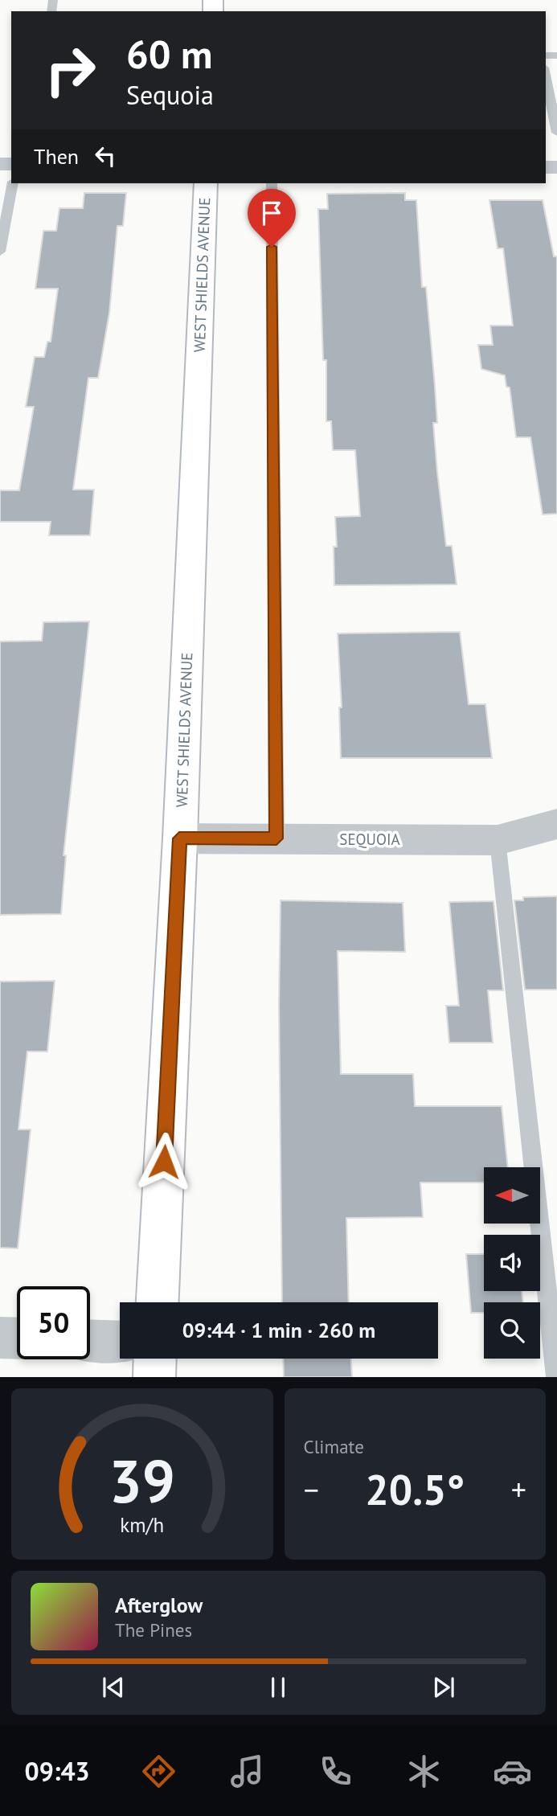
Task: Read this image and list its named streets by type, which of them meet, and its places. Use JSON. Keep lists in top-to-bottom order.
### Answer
{
  "streets": {
    "main road": ["WEST SHIELDS AVENUE"],
    "street": ["SEQUOIA"]
  },
  "crossings": [
    ["WEST SHIELDS AVENUE", "SEQUOIA"]
  ],
  "north": "left",
  "page": {
    "turn": ["60 m", "Sequoia"],
    "then": "Then",
    "limit": "50",
    "trip": "09:44 · 1 min · 260 m",
    "tile": "Climate",
    "heat": ["−", "20.5°", "+"],
    "song": ["Afterglow", "The Pines"],
    "tabs": "09:43",
    "gauge": ["39", "km/h"]
  }
}
